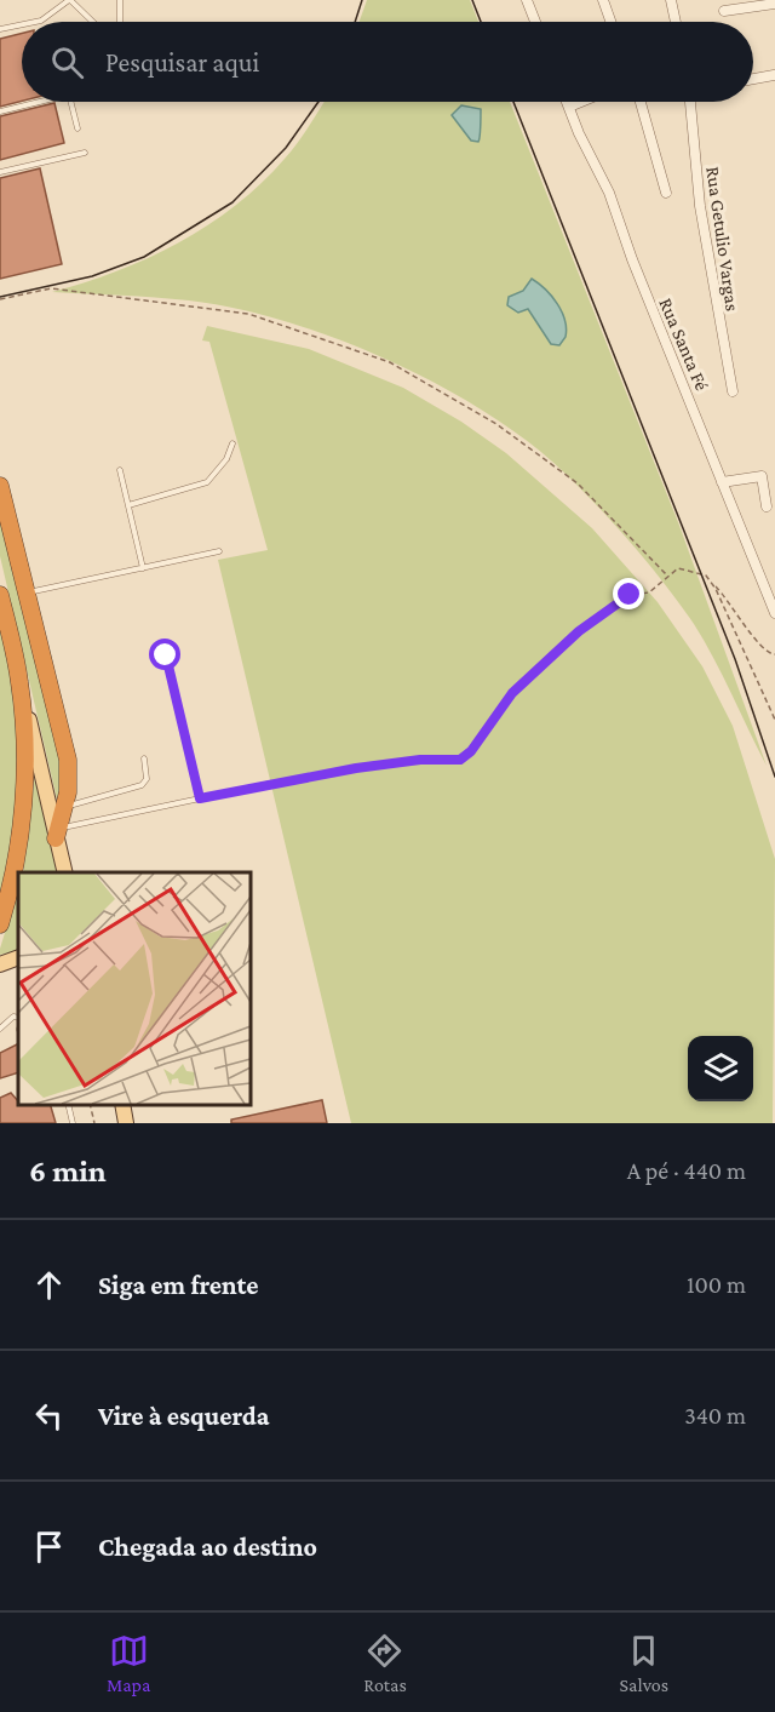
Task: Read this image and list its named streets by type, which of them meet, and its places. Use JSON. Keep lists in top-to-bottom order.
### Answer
{
  "streets": {
    "street": ["Rua Getulio Vargas", "Rua Santa Fé"]
  },
  "page": {
    "search": "Pesquisar aqui",
    "heading": ["6 min", "A pé · 440 m"],
    "list": [
      ["Siga em frente", "100 m"],
      ["Vire à esquerda", "340 m"],
      "Chegada ao destino"
    ],
    "nav": ["Mapa", "Rotas", "Salvos"]
  }
}
